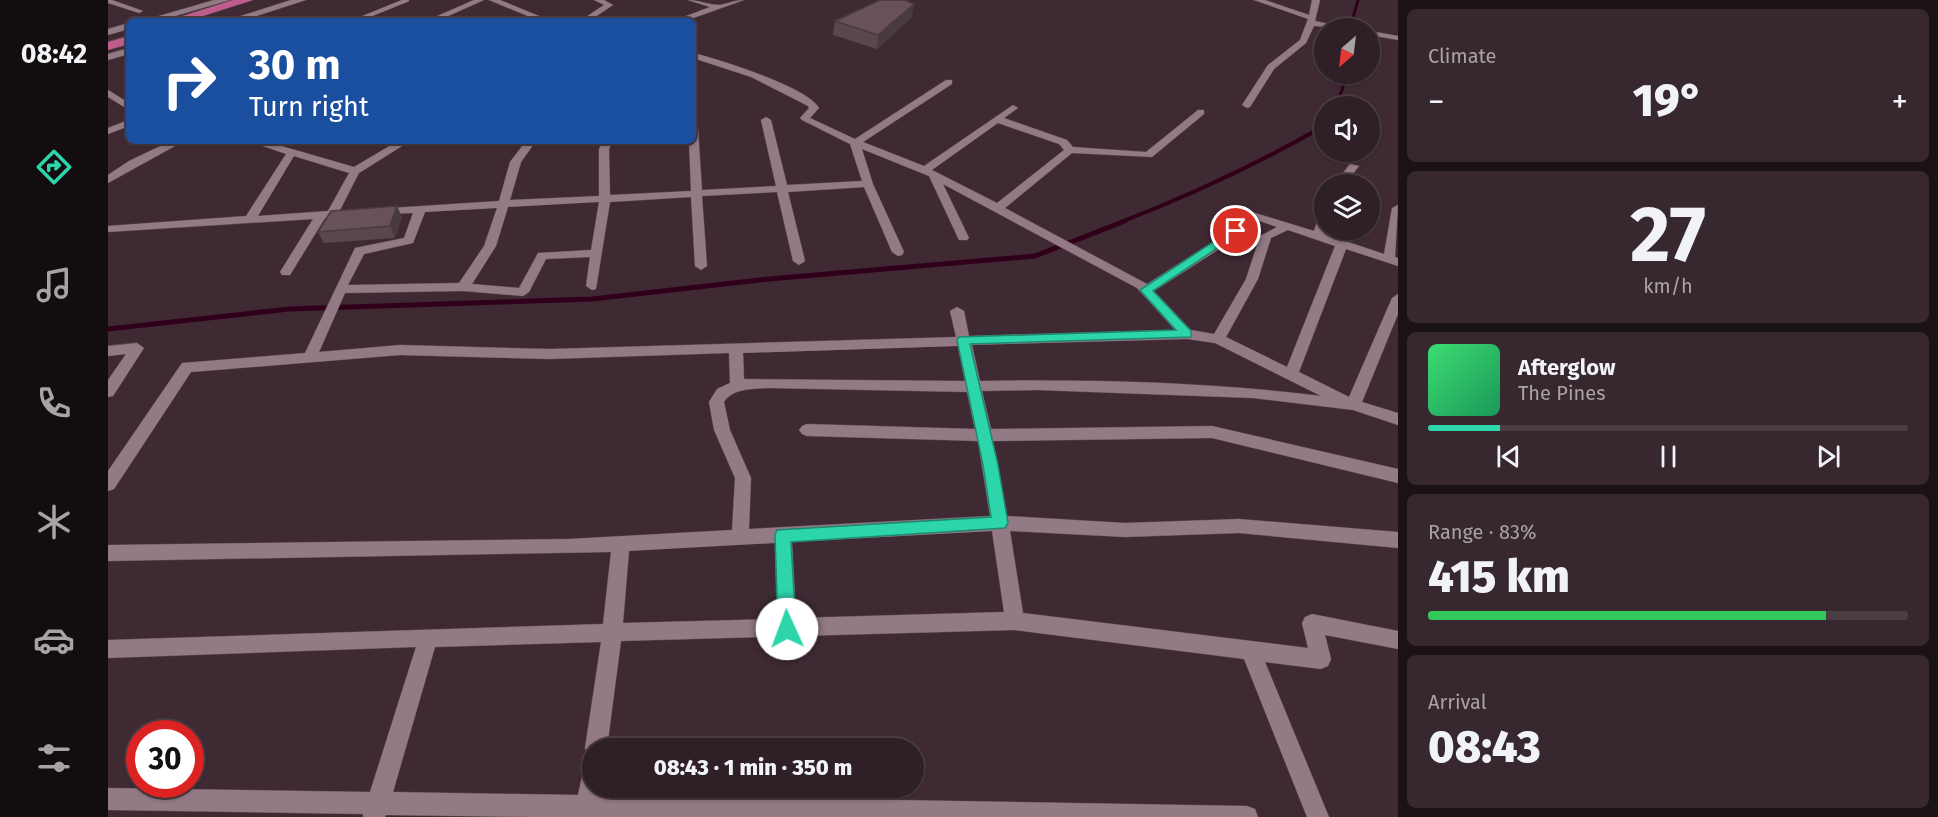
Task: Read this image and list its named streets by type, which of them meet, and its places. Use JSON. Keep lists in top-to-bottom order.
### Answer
{
  "north": "bottom left",
  "page": {
    "tabs": "08:42",
    "tile": [
      "Climate",
      ["27", "km/h"],
      ["Range · 83%", "415 km"],
      ["Arrival", "08:43"]
    ],
    "turn": ["30 m", "Turn right"],
    "heat": ["−", "19°", "+"],
    "song": ["Afterglow", "The Pines"],
    "limit": "30",
    "trip": "08:43 · 1 min · 350 m"
  }
}
